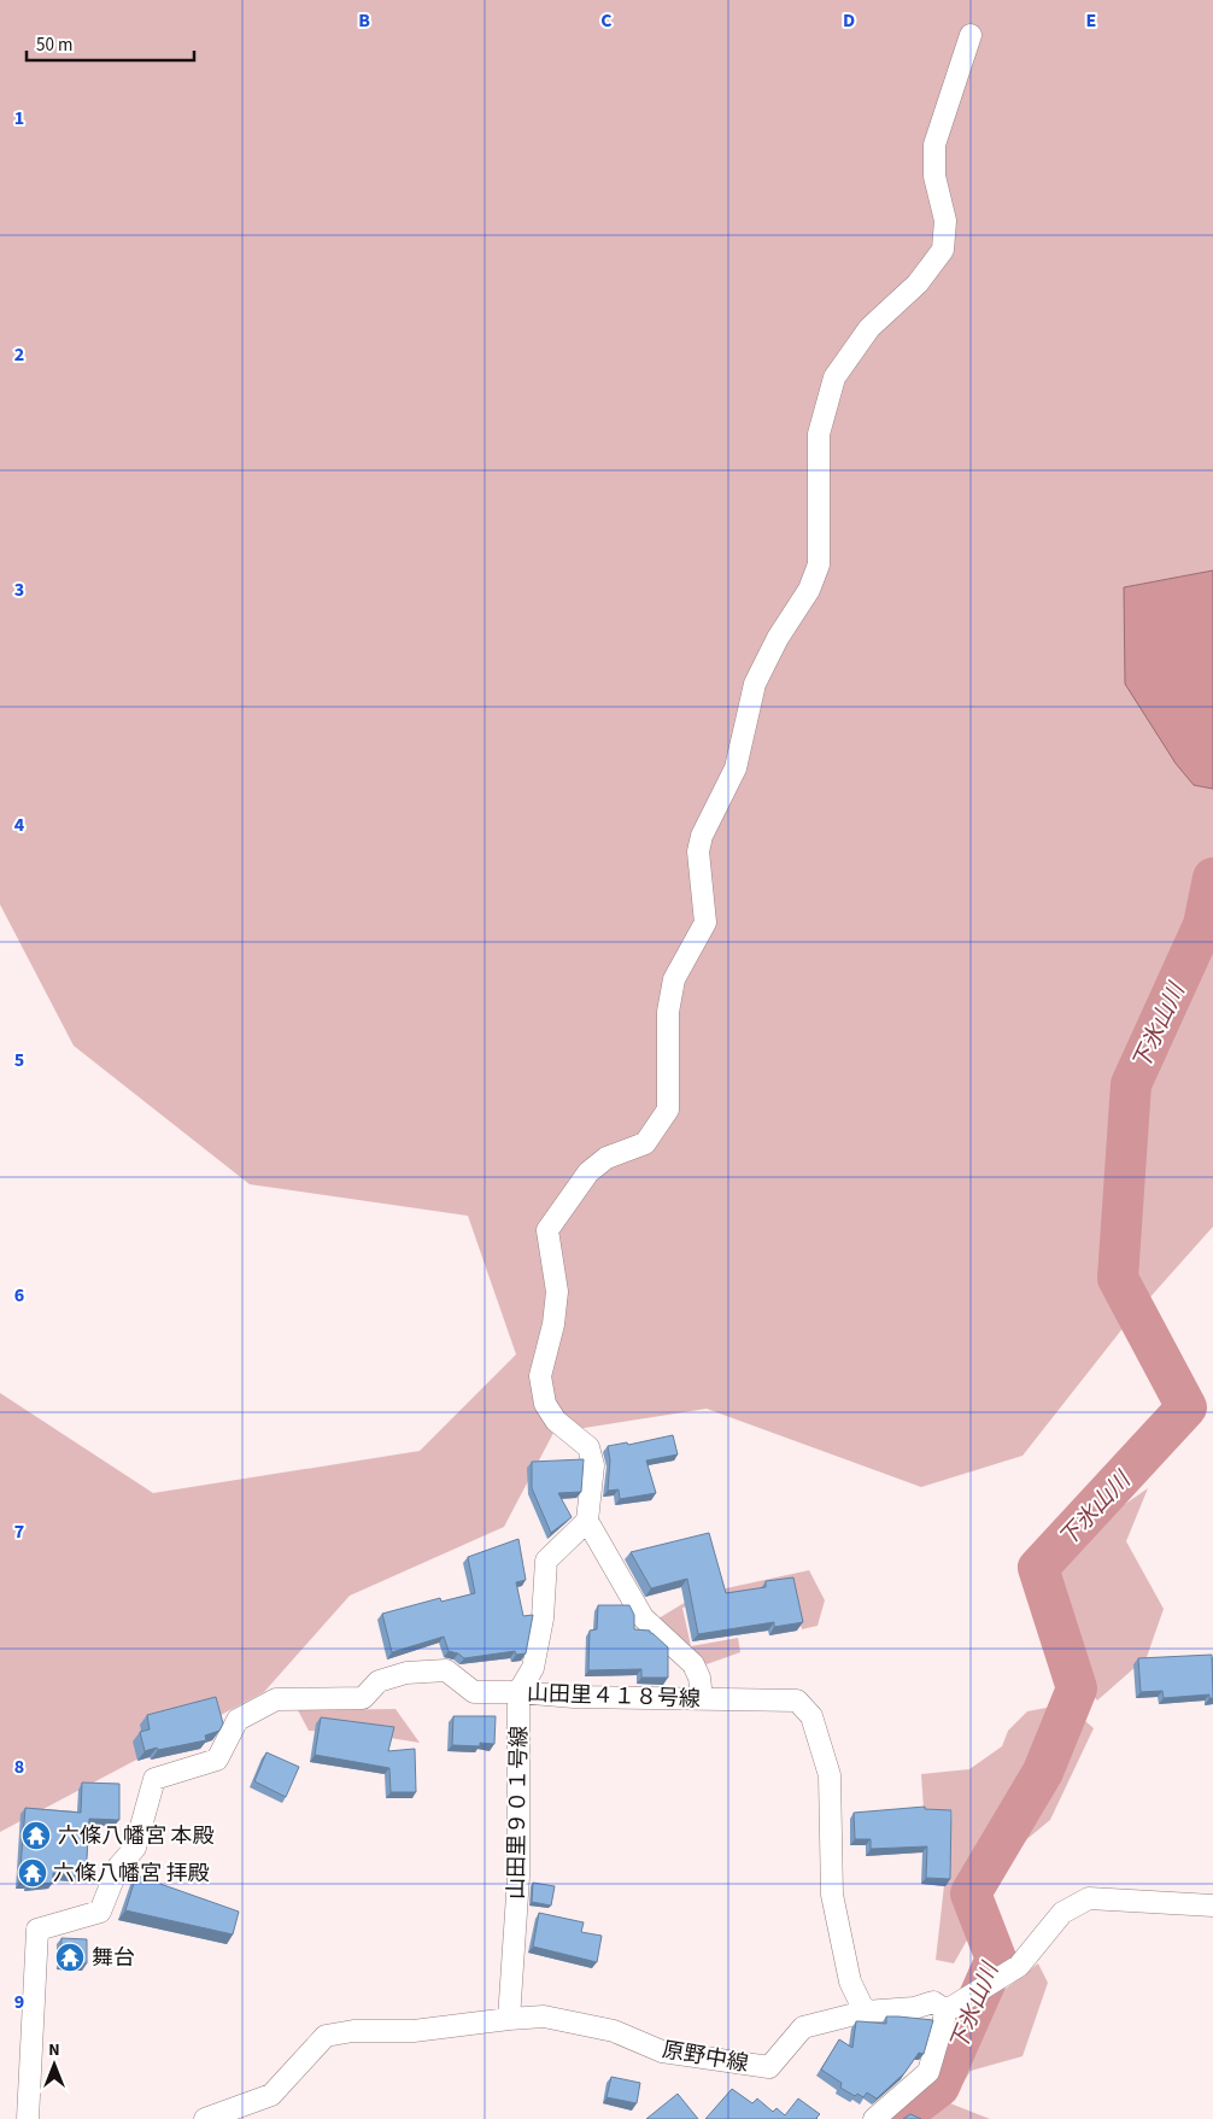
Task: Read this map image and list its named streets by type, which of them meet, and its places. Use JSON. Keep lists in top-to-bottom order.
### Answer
{
  "streets": {
    "street": ["山田里４１８号線", "山田里９０１号線", "原野中線"]
  },
  "crossings": [
    ["山田里４１８号線", "山田里９０１号線"],
    ["山田里４１８号線", "原野中線"],
    ["山田里９０１号線", "原野中線"]
  ],
  "water": ["下氷山川"],
  "places": {
    "temple": ["六條八幡宮 本殿", "六條八幡宮 拝殿", "舞台"]
  },
  "scale_bar": "50 m",
  "north": "top",
  "grid": {
    "columns": [
      "B",
      "C",
      "D",
      "E"
    ],
    "rows": [
      "1",
      "2",
      "3",
      "4",
      "5",
      "6",
      "7",
      "8",
      "9"
    ]
  }
}
